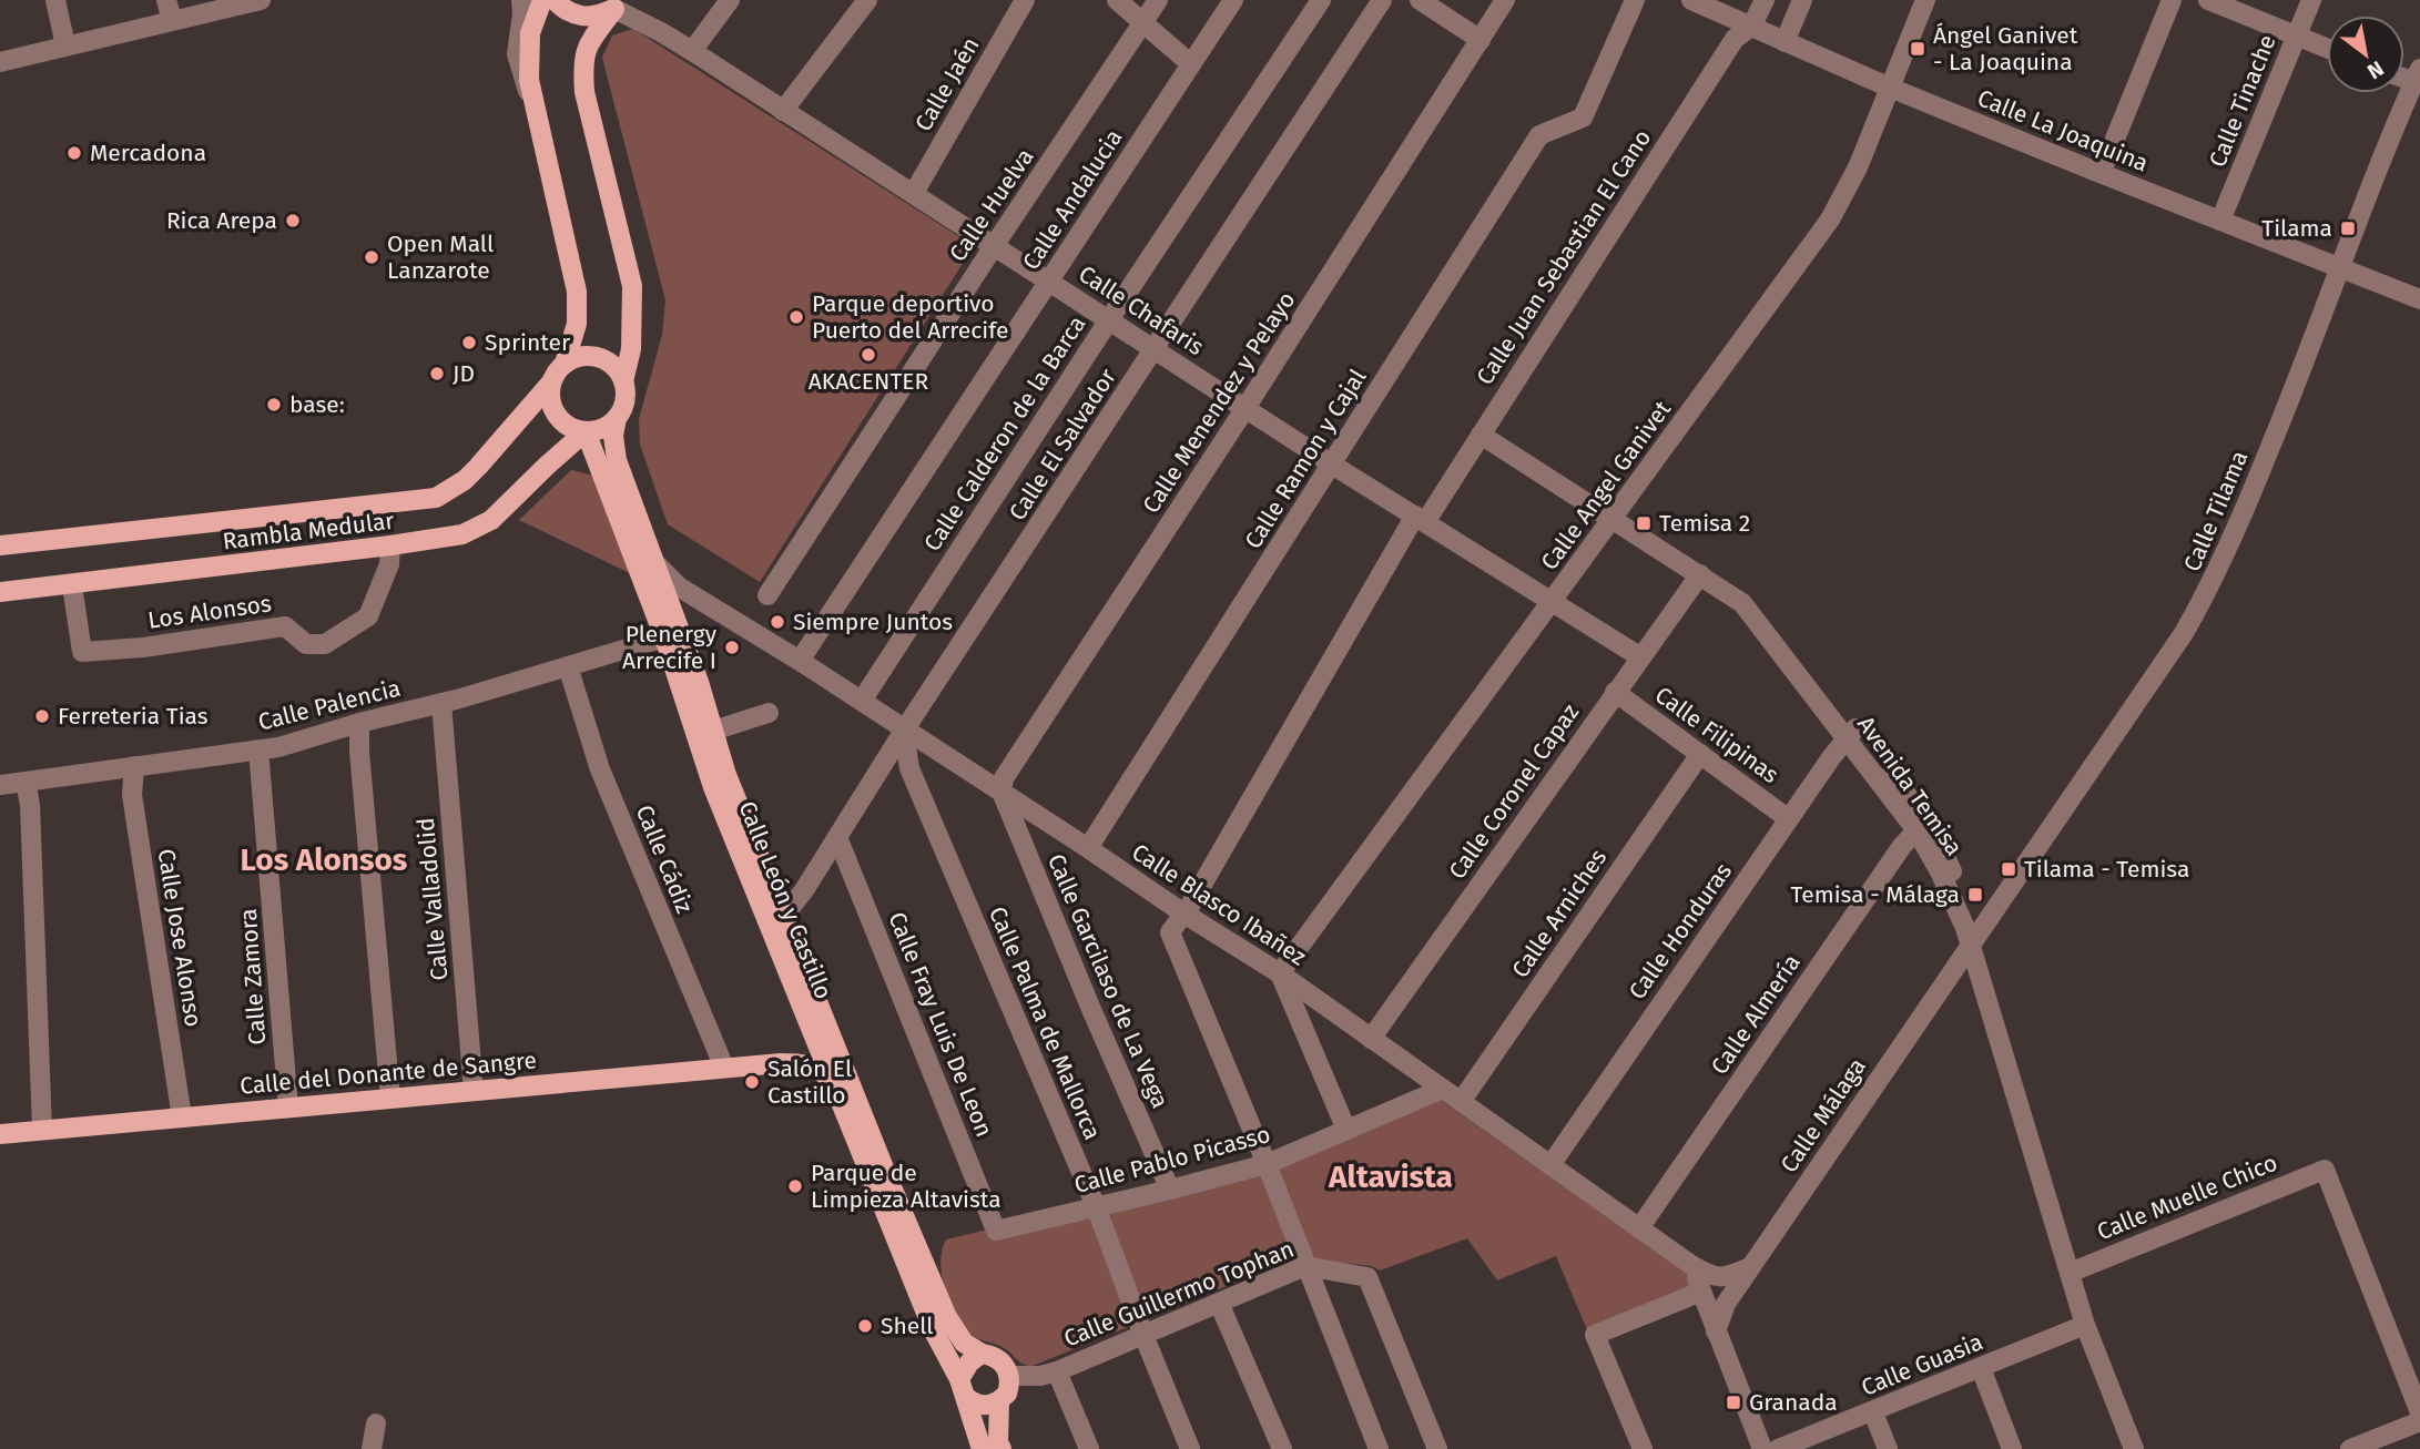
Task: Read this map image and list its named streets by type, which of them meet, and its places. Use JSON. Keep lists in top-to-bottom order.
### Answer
{
  "streets": {
    "main road": ["Rambla Medular", "Calle León y Castillo", "Calle del Donante de Sangre"],
    "street": [
      "Calle Jaén",
      "Calle Tinache",
      "Calle La Joaquina",
      "Calle Andalucia",
      "Calle Huelva",
      "Calle Juan Sebastian El Cano",
      "Calle Chafaris",
      "Calle Menendez y Pelayo",
      "Calle Calderon de la Barca",
      "Calle El Salvador",
      "Calle Ramon y Cajal",
      "Calle Angel Ganivet",
      "Calle Tilama",
      "Los Alonsos",
      "Calle Palencia",
      "Calle Filipinas",
      "Avenida Temisa",
      "Calle Coronel Capaz",
      "Calle Cádiz",
      "Calle Valladolid",
      "Calle Blasco Ibañez",
      "Calle Arniches",
      "Calle Honduras",
      "Calle Jose Alonso",
      "Calle Zamora",
      "Calle Garcilaso de La Vega",
      "Calle Almería",
      "Calle Palma de Mallorca",
      "Calle Fray Luis De Leon",
      "Calle Málaga",
      "Calle Pablo Picasso",
      "Calle Muelle Chico",
      "Calle Guillermo Tophan",
      "Calle Guasia"
    ]
  },
  "crossings": [
    ["Calle Jaén", "Calle Chafaris"],
    ["Calle Tinache", "Calle La Joaquina"],
    ["Calle La Joaquina", "Calle Juan Sebastian El Cano"],
    ["Calle La Joaquina", "Calle Angel Ganivet"],
    ["Calle La Joaquina", "Calle Tilama"],
    ["Calle Andalucia", "Calle Chafaris"],
    ["Calle Andalucia", "Calle Blasco Ibañez"],
    ["Calle Huelva", "Calle Chafaris"],
    ["Calle Juan Sebastian El Cano", "Calle Chafaris"],
    ["Calle Juan Sebastian El Cano", "Avenida Temisa"],
    ["Calle Juan Sebastian El Cano", "Calle Blasco Ibañez"],
    ["Calle Chafaris", "Calle Menendez y Pelayo"],
    ["Calle Chafaris", "Calle Calderon de la Barca"],
    ["Calle Chafaris", "Calle El Salvador"],
    ["Calle Chafaris", "Calle Ramon y Cajal"],
    ["Calle Chafaris", "Calle Angel Ganivet"],
    ["Calle Chafaris", "Calle Coronel Capaz"],
    ["Calle Menendez y Pelayo", "Calle Blasco Ibañez"],
    ["Calle Menendez y Pelayo", "Calle Garcilaso de La Vega"],
    ["Calle Calderon de la Barca", "Calle Blasco Ibañez"],
    ["Calle El Salvador", "Calle León y Castillo"],
    ["Calle El Salvador", "Calle Blasco Ibañez"],
    ["Calle El Salvador", "Calle Palma de Mallorca"],
    ["Calle El Salvador", "Calle Fray Luis De Leon"],
    ["Calle Ramon y Cajal", "Calle Blasco Ibañez"],
    ["Calle Angel Ganivet", "Avenida Temisa"],
    ["Calle Angel Ganivet", "Calle Blasco Ibañez"],
    ["Calle Tilama", "Avenida Temisa"],
    ["Calle Tilama", "Calle Málaga"],
    ["Rambla Medular", "Los Alonsos"],
    ["Rambla Medular", "Calle León y Castillo"],
    ["Calle Palencia", "Calle Cádiz"],
    ["Calle Palencia", "Calle Valladolid"],
    ["Calle Palencia", "Calle León y Castillo"],
    ["Calle Palencia", "Calle Jose Alonso"],
    ["Calle Palencia", "Calle Zamora"],
    ["Calle Filipinas", "Calle Coronel Capaz"],
    ["Calle Filipinas", "Calle Arniches"],
    ["Calle Filipinas", "Calle Honduras"],
    ["Avenida Temisa", "Calle Coronel Capaz"],
    ["Avenida Temisa", "Calle Honduras"],
    ["Avenida Temisa", "Calle Almería"],
    ["Avenida Temisa", "Calle Málaga"],
    ["Avenida Temisa", "Calle Muelle Chico"],
    ["Avenida Temisa", "Calle Guasia"],
    ["Calle Coronel Capaz", "Calle Blasco Ibañez"],
    ["Calle Cádiz", "Calle del Donante de Sangre"],
    ["Calle Valladolid", "Calle del Donante de Sangre"],
    ["Calle León y Castillo", "Calle Blasco Ibañez"],
    ["Calle León y Castillo", "Calle del Donante de Sangre"],
    ["Calle León y Castillo", "Calle Guillermo Tophan"],
    ["Calle Blasco Ibañez", "Calle Arniches"],
    ["Calle Blasco Ibañez", "Calle Honduras"],
    ["Calle Blasco Ibañez", "Calle Garcilaso de La Vega"],
    ["Calle Blasco Ibañez", "Calle Almería"],
    ["Calle Blasco Ibañez", "Calle Palma de Mallorca"],
    ["Calle Blasco Ibañez", "Calle Málaga"],
    ["Calle Blasco Ibañez", "Calle Pablo Picasso"],
    ["Calle Jose Alonso", "Calle del Donante de Sangre"],
    ["Calle Zamora", "Calle del Donante de Sangre"],
    ["Calle Garcilaso de La Vega", "Calle Pablo Picasso"],
    ["Calle Palma de Mallorca", "Calle Pablo Picasso"],
    ["Calle Palma de Mallorca", "Calle Guillermo Tophan"],
    ["Calle Fray Luis De Leon", "Calle Pablo Picasso"]
  ],
  "districts": ["Los Alonsos", "Altavista"],
  "places": {
    "transit": [
      "Ángel Ganivet - La Joaquina",
      "Tilama",
      "Temisa 2",
      "Tilama - Temisa",
      "Temisa - Málaga",
      "Granada"
    ],
    "other": [
      "Mercadona",
      "Rica Arepa",
      "Open Mall Lanzarote",
      "Parque deportivo Puerto del Arrecife",
      "Sprinter",
      "AKACENTER",
      "JD",
      "base:",
      "Siempre Juntos",
      "Plenergy Arrecife I",
      "Ferreteria Tias",
      "Salón El Castillo",
      "Parque de Limpieza Altavista",
      "Shell"
    ]
  },
  "north": "bottom right"
}
